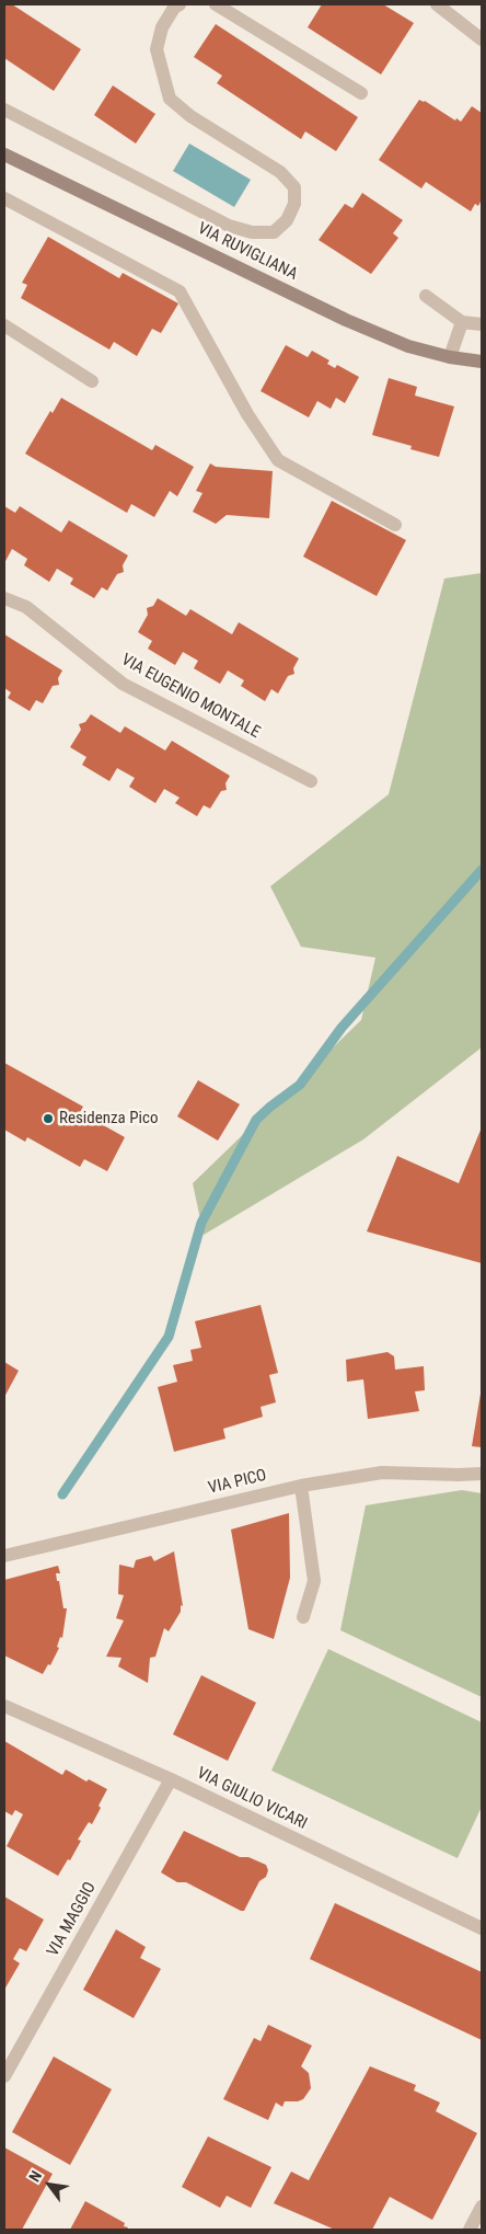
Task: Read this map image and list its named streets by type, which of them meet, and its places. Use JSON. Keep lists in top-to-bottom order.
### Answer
{
  "streets": {
    "main road": ["VIA RUVIGLIANA"],
    "street": [
      "VIA EUGENIO MONTALE",
      "VIA PICO",
      "VIA GIULIO VICARI",
      "VIA MAGGIO"
    ]
  },
  "crossings": [
    ["VIA GIULIO VICARI", "VIA MAGGIO"]
  ],
  "places": ["Residenza Pico"],
  "north": "top left"
}
